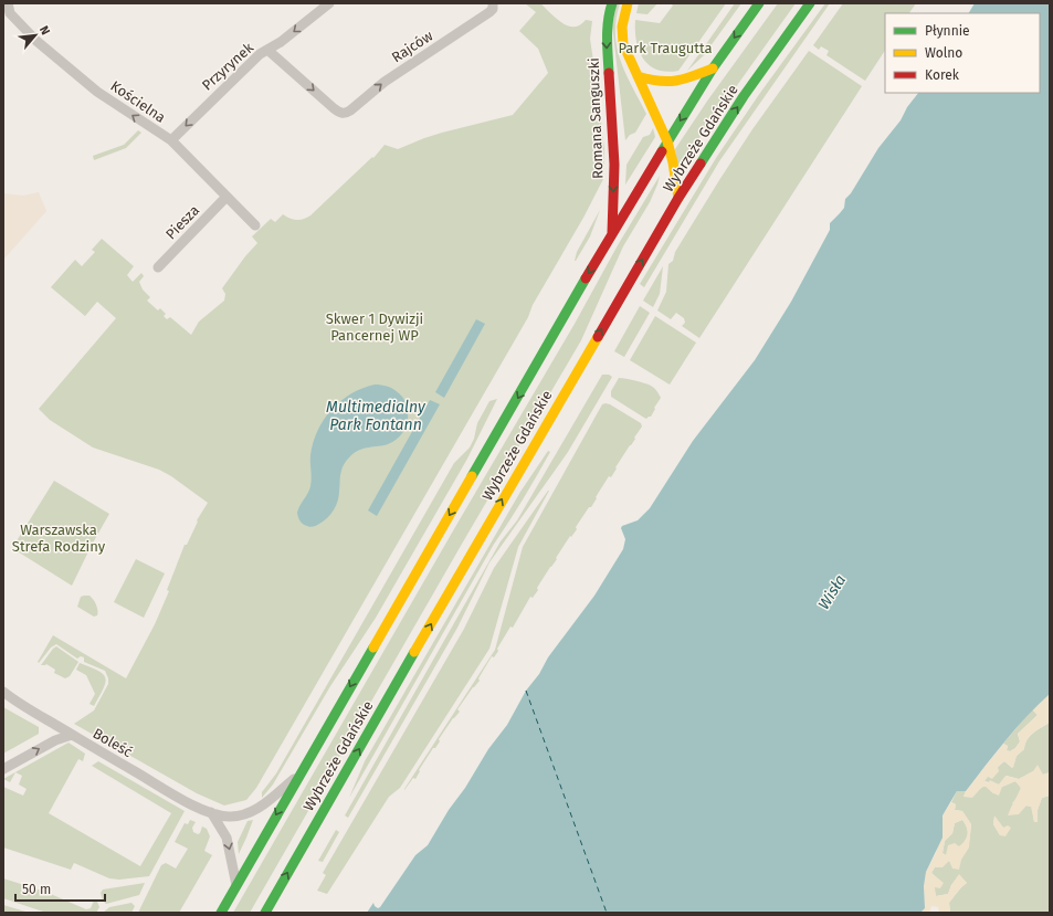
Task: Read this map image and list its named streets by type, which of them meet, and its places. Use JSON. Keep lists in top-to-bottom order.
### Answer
{
  "streets": {
    "main road": ["Romana Sanguszki", "Wybrzeże Gdańskie"],
    "street": [
      "Rajców",
      "Przyrynek",
      "Kościelna",
      "Piesza",
      "Boleść"
    ]
  },
  "crossings": [
    ["Rajców", "Przyrynek"],
    ["Przyrynek", "Kościelna"],
    ["Kościelna", "Piesza"],
    ["Romana Sanguszki", "Wybrzeże Gdańskie"],
    ["Wybrzeże Gdańskie", "Boleść"]
  ],
  "one_way": ["Rajców", "Przyrynek", "Kościelna"],
  "water": ["Multimedialny Park Fontann", "Wisła"],
  "parks": ["Park Traugutta", "Skwer 1 Dywizji Pancernej WP", "Warszawska Strefa Rodziny"],
  "legend": ["Płynnie", "Wolno", "Korek"],
  "scale_bar": "50 m",
  "north": "top right"
}
